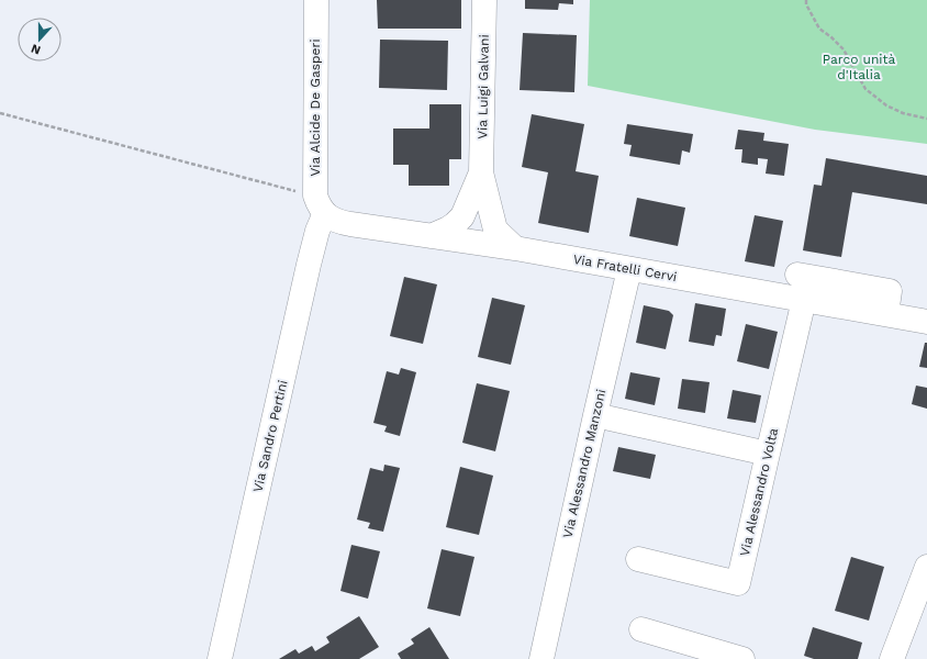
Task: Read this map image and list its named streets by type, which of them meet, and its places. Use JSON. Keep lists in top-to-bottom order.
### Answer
{
  "streets": {
    "street": [
      "Via Luigi Galvani",
      "Via Alcide De Gasperi",
      "Via Fratelli Cervi",
      "Via Sandro Pertini",
      "Via Alessandro Manzoni",
      "Via Alessandro Volta"
    ]
  },
  "crossings": [
    ["Via Luigi Galvani", "Via Fratelli Cervi"],
    ["Via Alcide De Gasperi", "Via Fratelli Cervi"],
    ["Via Alcide De Gasperi", "Via Sandro Pertini"],
    ["Via Fratelli Cervi", "Via Sandro Pertini"],
    ["Via Fratelli Cervi", "Via Alessandro Manzoni"],
    ["Via Fratelli Cervi", "Via Alessandro Volta"]
  ],
  "parks": ["Parco unità d'Italia"],
  "north": "bottom"
}
